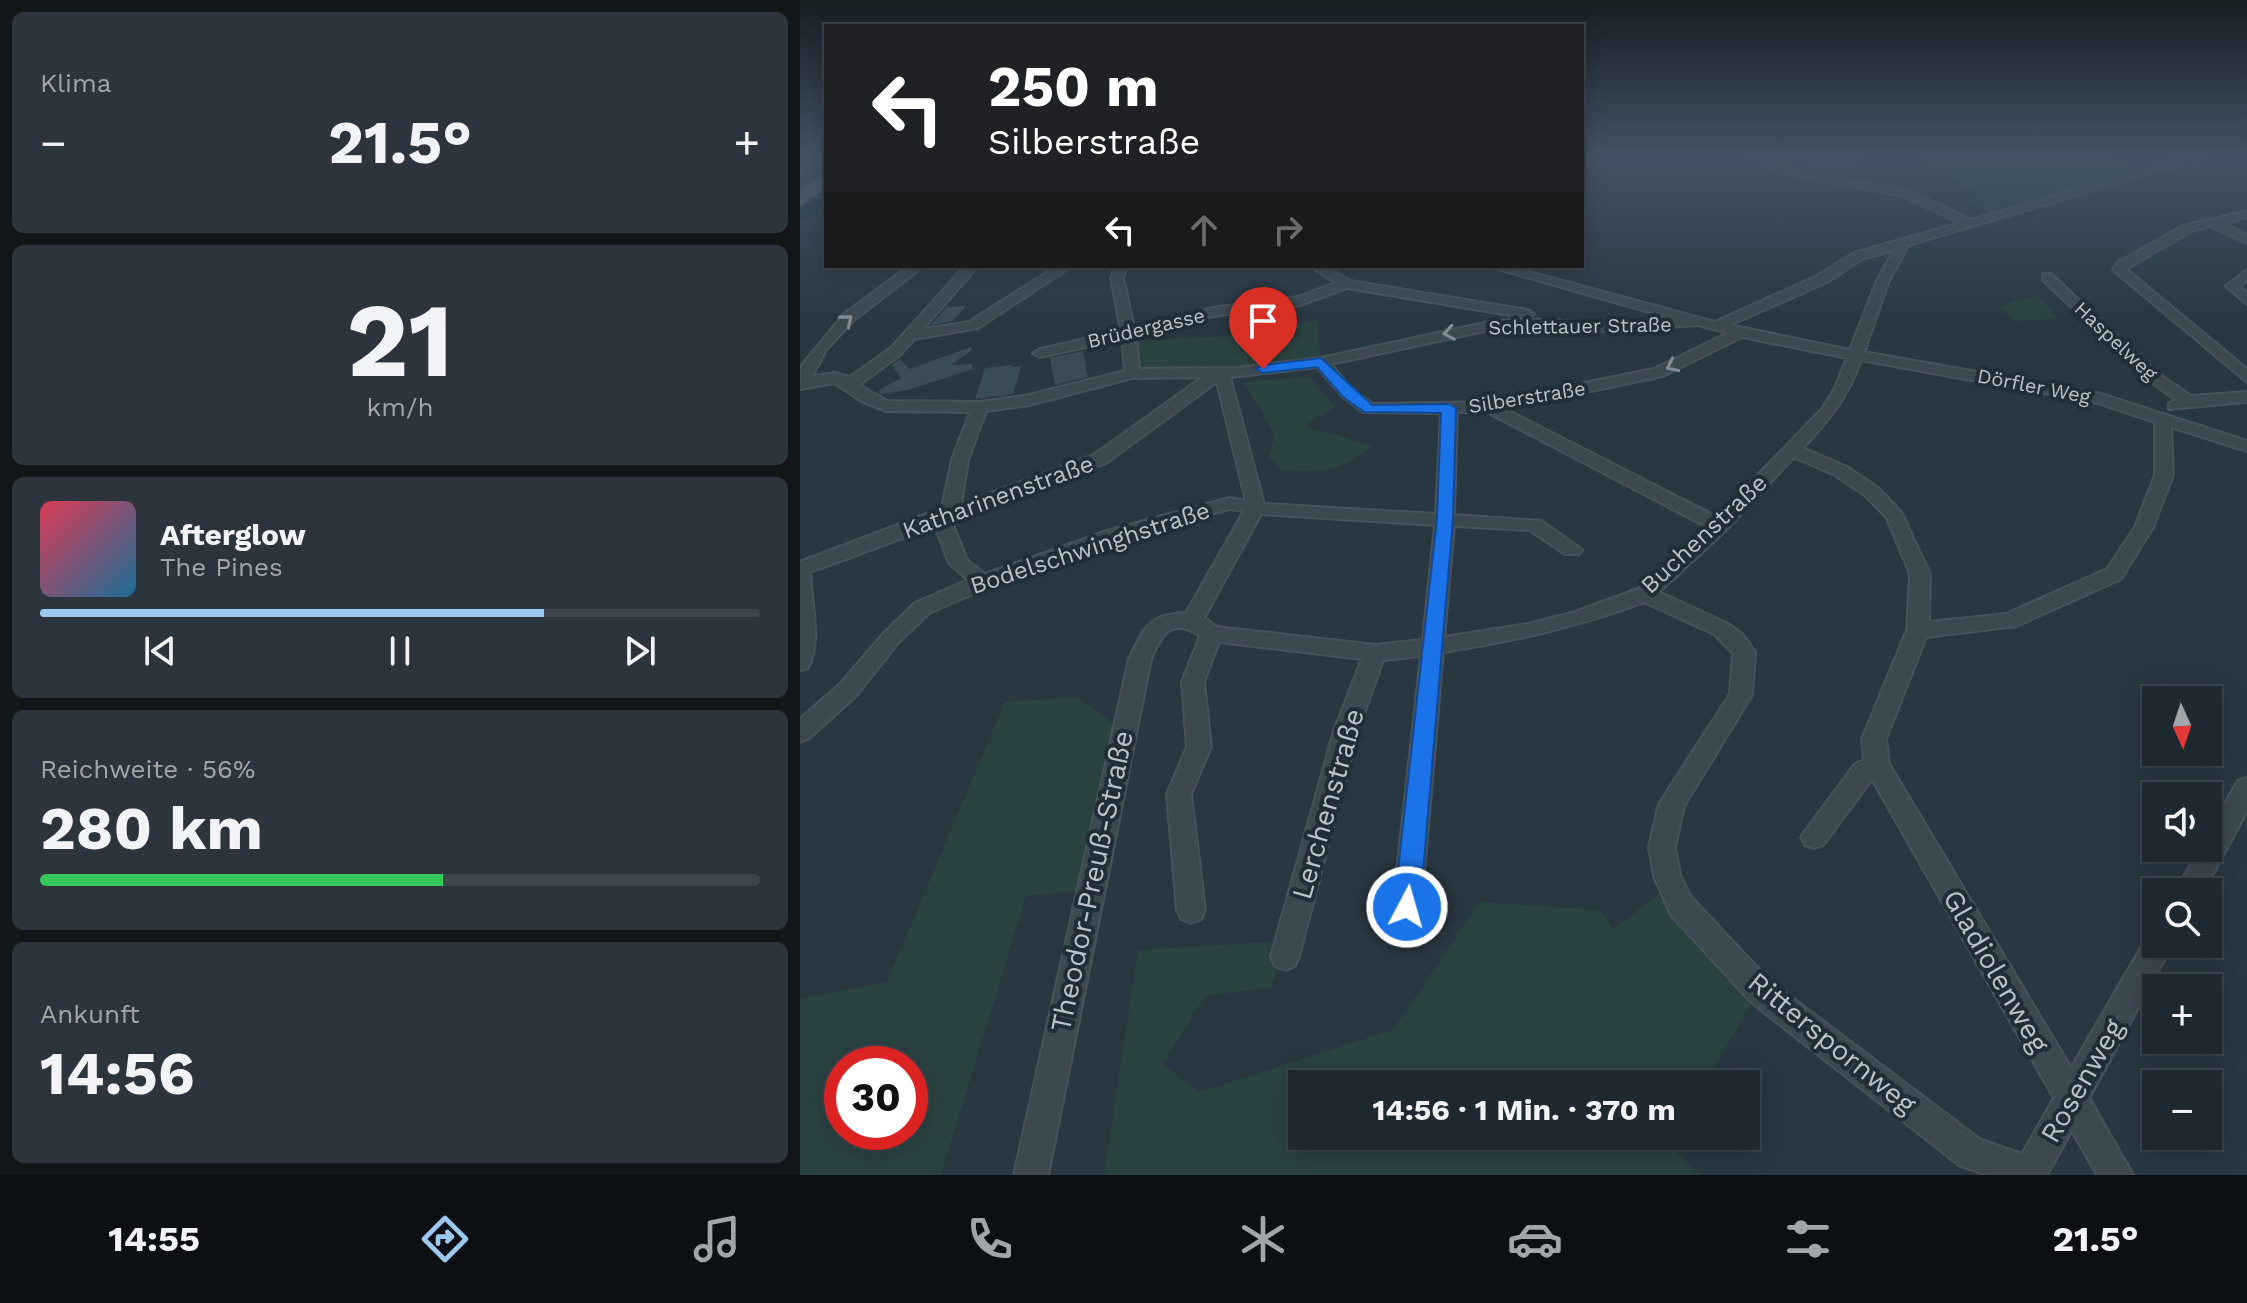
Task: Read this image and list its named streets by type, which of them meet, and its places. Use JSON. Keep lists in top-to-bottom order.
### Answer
{
  "streets": {
    "street": [
      "Schlettauer Straße",
      "Brüdergasse",
      "Haspelweg",
      "Dörfler Weg",
      "Silberstraße",
      "Katharinenstraße",
      "Buchenstraße",
      "Bodelschwinghstraße",
      "Lerchenstraße",
      "Theodor-Preuß-Straße",
      "Gladiolenweg",
      "Ritterspornweg",
      "Rosenweg"
    ]
  },
  "crossings": [
    ["Schlettauer Straße", "Dörfler Weg"],
    ["Schlettauer Straße", "Silberstraße"],
    ["Schlettauer Straße", "Katharinenstraße"],
    ["Dörfler Weg", "Silberstraße"],
    ["Dörfler Weg", "Buchenstraße"],
    ["Buchenstraße", "Lerchenstraße"],
    ["Buchenstraße", "Theodor-Preuß-Straße"],
    ["Buchenstraße", "Ritterspornweg"],
    ["Gladiolenweg", "Rosenweg"],
    ["Ritterspornweg", "Rosenweg"]
  ],
  "north": "bottom",
  "page": {
    "tile": [
      "Klima",
      ["21", "km/h"],
      ["Reichweite · 56%", "280 km"],
      ["Ankunft", "14:56"]
    ],
    "turn": ["250 m", "Silberstraße"],
    "heat": ["−", "21.5°", "+"],
    "song": ["Afterglow", "The Pines"],
    "map_buttons": ["+", "−"],
    "limit": "30",
    "trip": "14:56 · 1 Min. · 370 m",
    "tabs": ["14:55", "21.5°"]
  }
}
